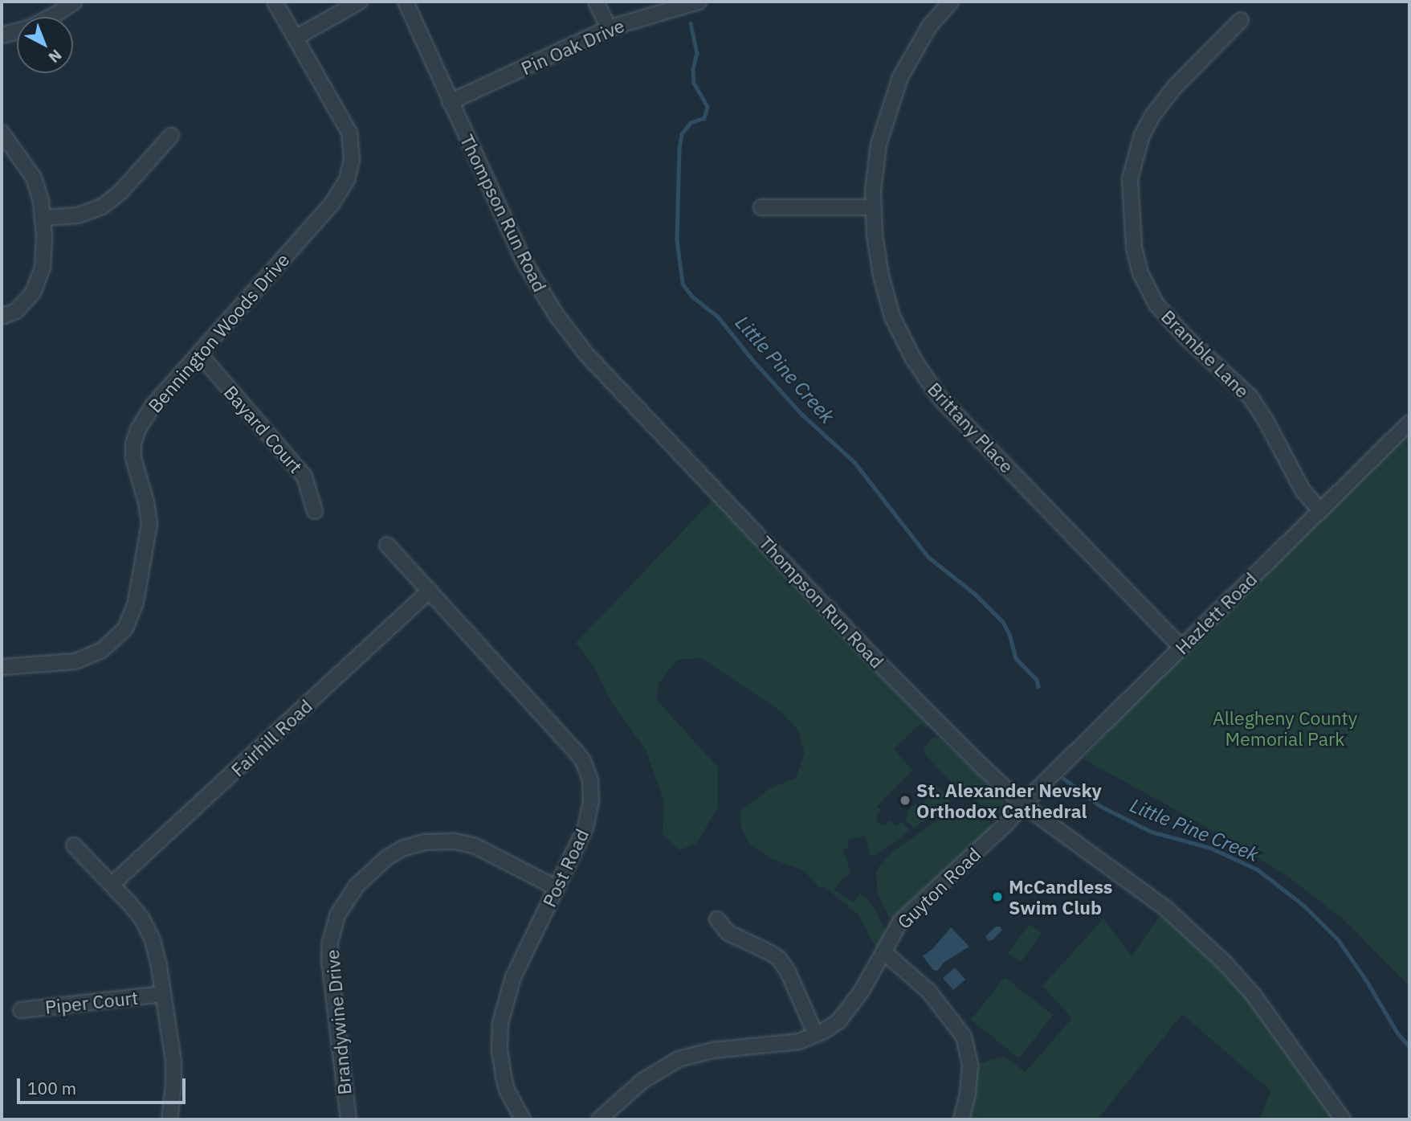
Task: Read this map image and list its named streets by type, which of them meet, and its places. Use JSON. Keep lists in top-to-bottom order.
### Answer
{
  "streets": {
    "street": [
      "Pin Oak Drive",
      "Thompson Run Road",
      "Bennington Woods Drive",
      "Bramble Lane",
      "Brittany Place",
      "Bayard Court",
      "Hazlett Road",
      "Fairhill Road",
      "Post Road",
      "Guyton Road",
      "Piper Court",
      "Brandywine Drive"
    ]
  },
  "crossings": [
    ["Pin Oak Drive", "Thompson Run Road"],
    ["Thompson Run Road", "Hazlett Road"],
    ["Thompson Run Road", "Guyton Road"],
    ["Bennington Woods Drive", "Bayard Court"],
    ["Bramble Lane", "Hazlett Road"],
    ["Brittany Place", "Hazlett Road"],
    ["Hazlett Road", "Guyton Road"],
    ["Fairhill Road", "Post Road"],
    ["Post Road", "Brandywine Drive"]
  ],
  "water": ["Little Pine Creek"],
  "parks": ["Allegheny County Memorial Park"],
  "places": ["St. Alexander Nevsky Orthodox Cathedral", "McCandless Swim Club"],
  "scale_bar": "100 m",
  "north": "bottom right"
}
